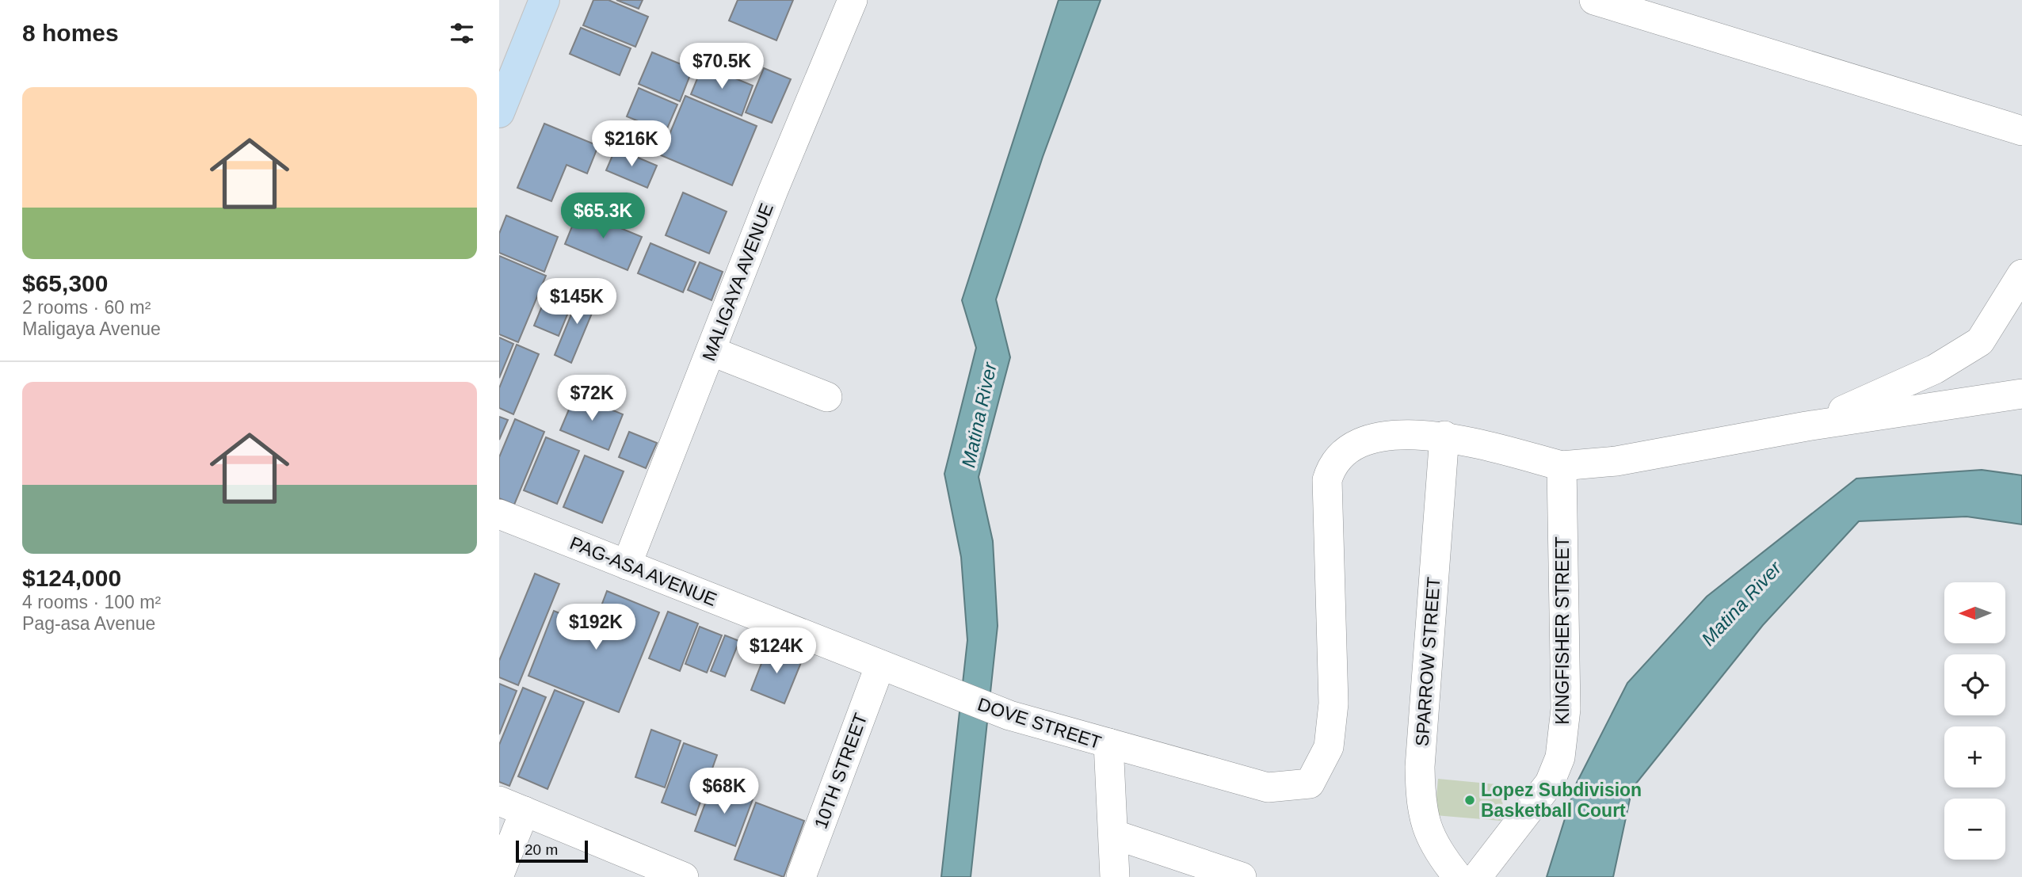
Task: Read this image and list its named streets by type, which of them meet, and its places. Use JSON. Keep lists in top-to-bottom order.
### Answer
{
  "streets": {
    "street": [
      "MALIGAYA AVENUE",
      "PAG-ASA AVENUE",
      "KINGFISHER STREET",
      "SPARROW STREET",
      "DOVE STREET",
      "10TH STREET"
    ]
  },
  "crossings": [
    ["MALIGAYA AVENUE", "PAG-ASA AVENUE"],
    ["PAG-ASA AVENUE", "DOVE STREET"],
    ["PAG-ASA AVENUE", "10TH STREET"],
    ["DOVE STREET", "10TH STREET"]
  ],
  "water": ["Matina River"],
  "places": ["Lopez Subdivision Basketball Court"],
  "scale_bar": "20 m",
  "north": "left",
  "page": {
    "heading": "8 homes",
    "price": [
      "$70.5K",
      "$216K",
      "$65.3K",
      "$145K",
      "$72K",
      "$192K",
      "$124K",
      "$68K"
    ],
    "list": [
      {
        "name": "$65,300",
        "note": "2 rooms · 60 m² · Maligaya Avenue"
      },
      {
        "name": "$124,000",
        "note": "4 rooms · 100 m² · Pag-asa Avenue"
      }
    ],
    "map_buttons": ["+", "−"],
    "scale": "20 m"
  }
}
